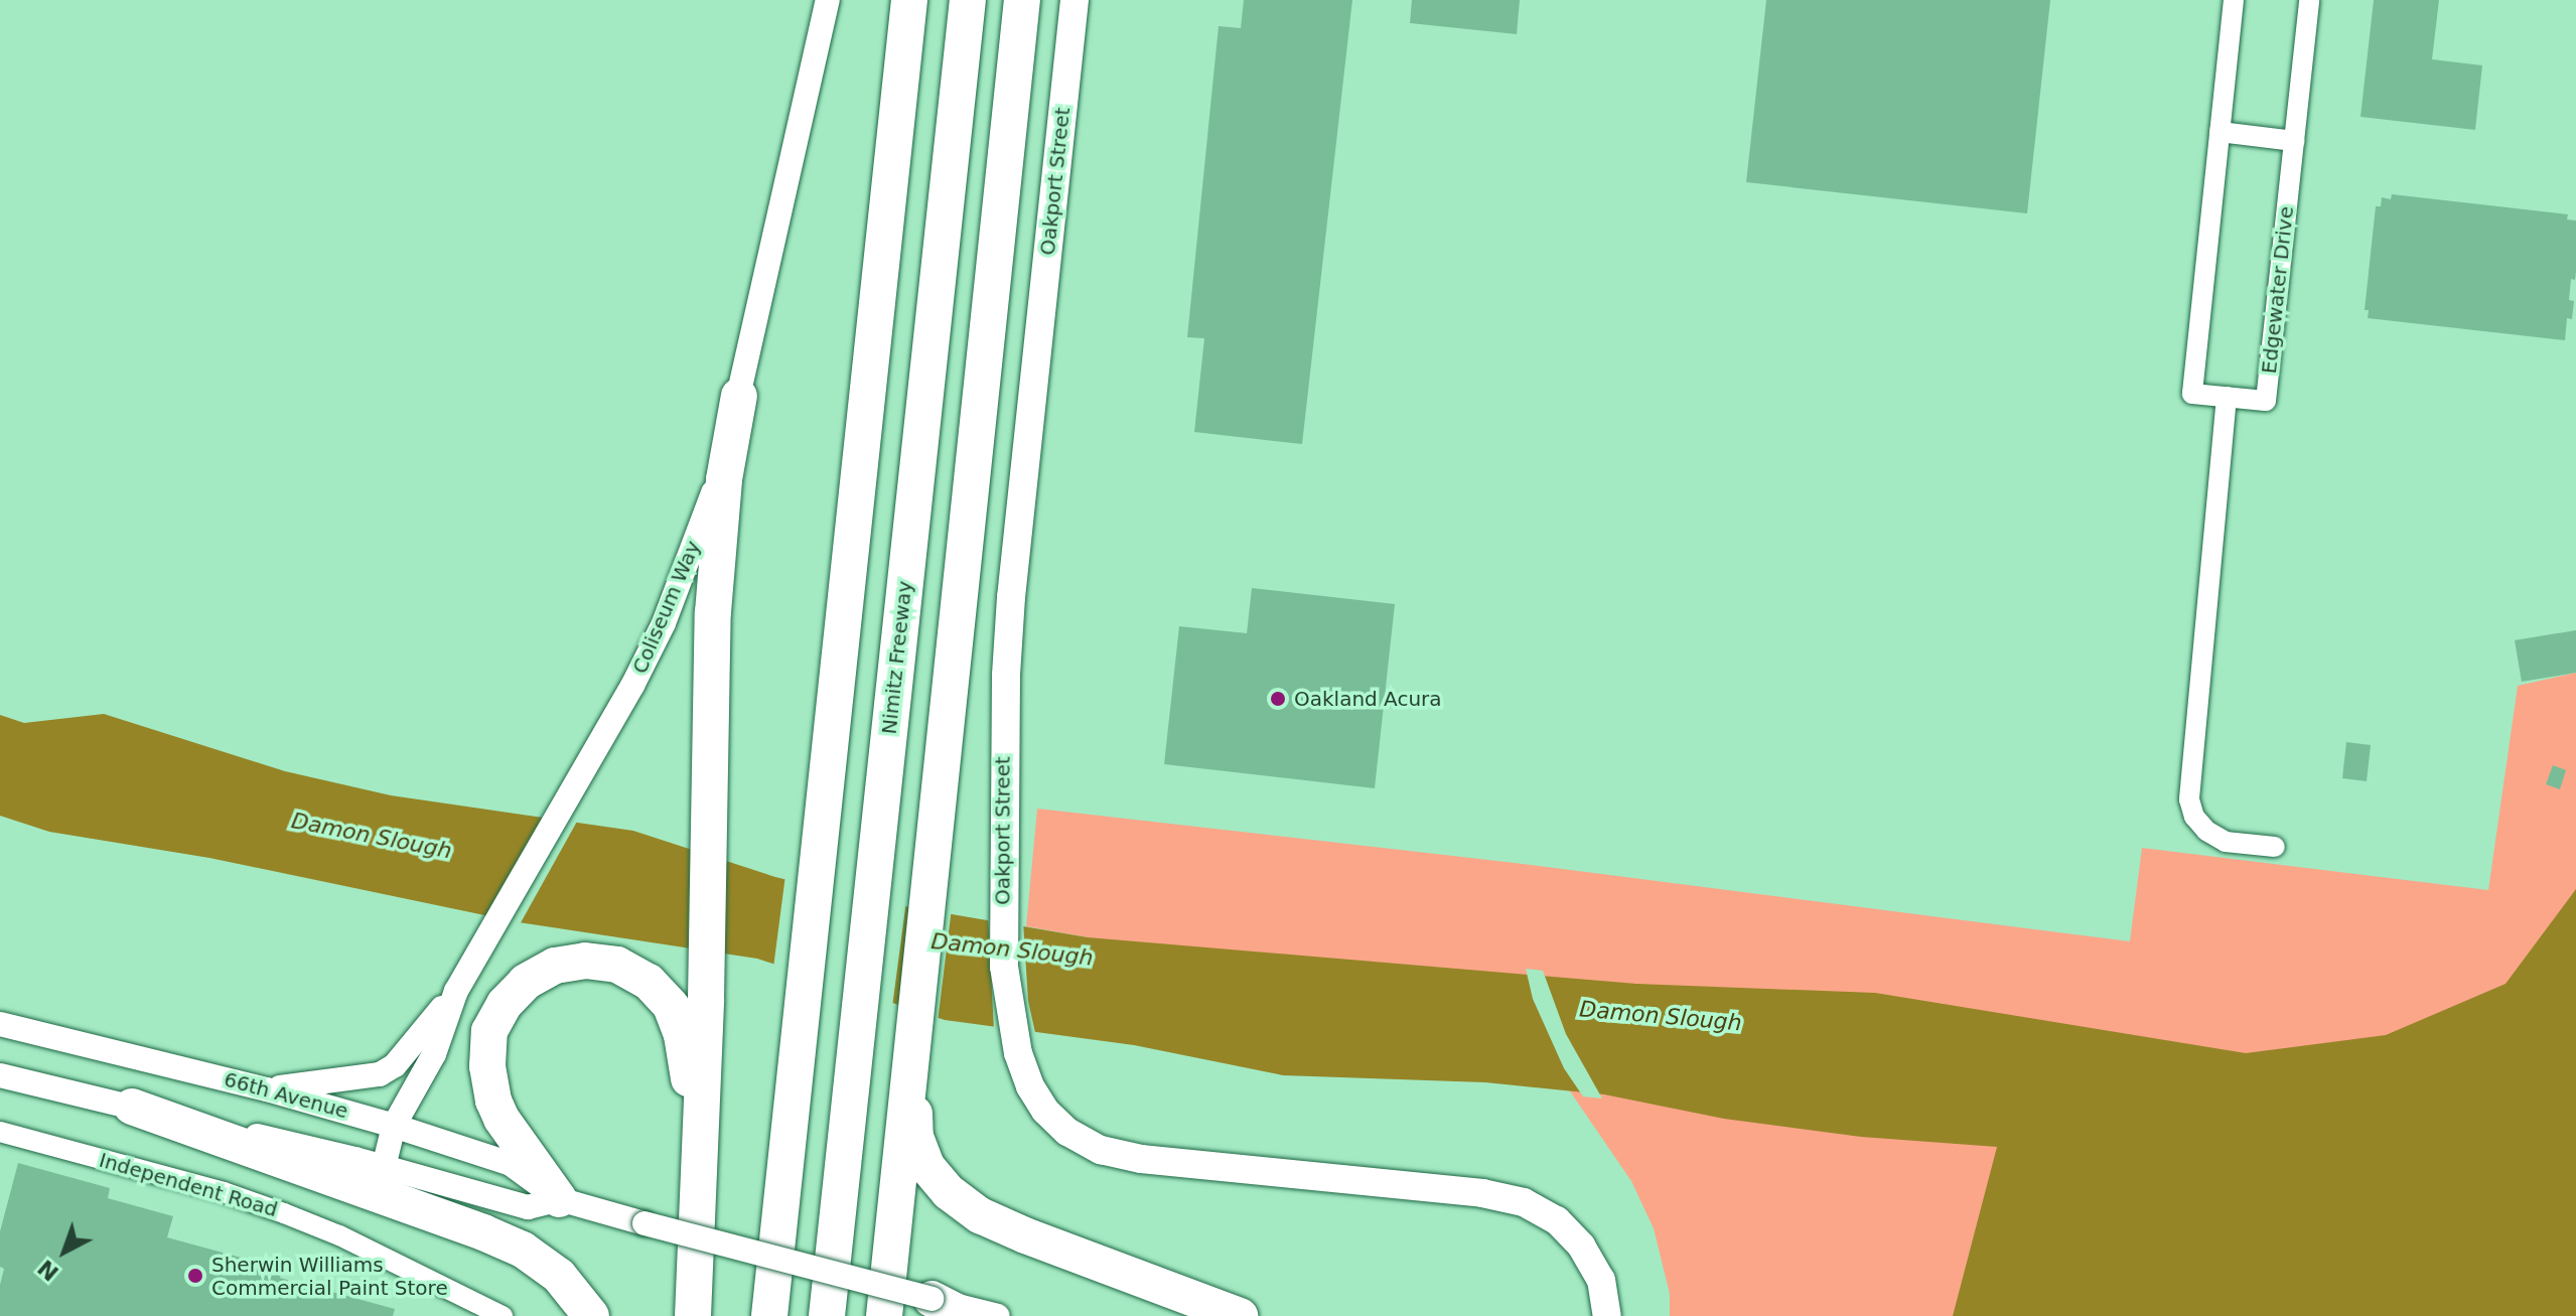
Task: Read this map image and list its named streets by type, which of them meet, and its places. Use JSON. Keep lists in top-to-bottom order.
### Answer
{
  "streets": {
    "highway": ["Nimitz Freeway"],
    "main road": ["Oakport Street"],
    "street": [
      "Edgewater Drive",
      "Coliseum Way",
      "66th Avenue",
      "Independent Road"
    ]
  },
  "crossings": [
    ["Coliseum Way", "66th Avenue"]
  ],
  "water": ["Damon Slough"],
  "places": ["Oakland Acura", "Sherwin Williams Commercial Paint Store"],
  "north": "bottom left"
}
